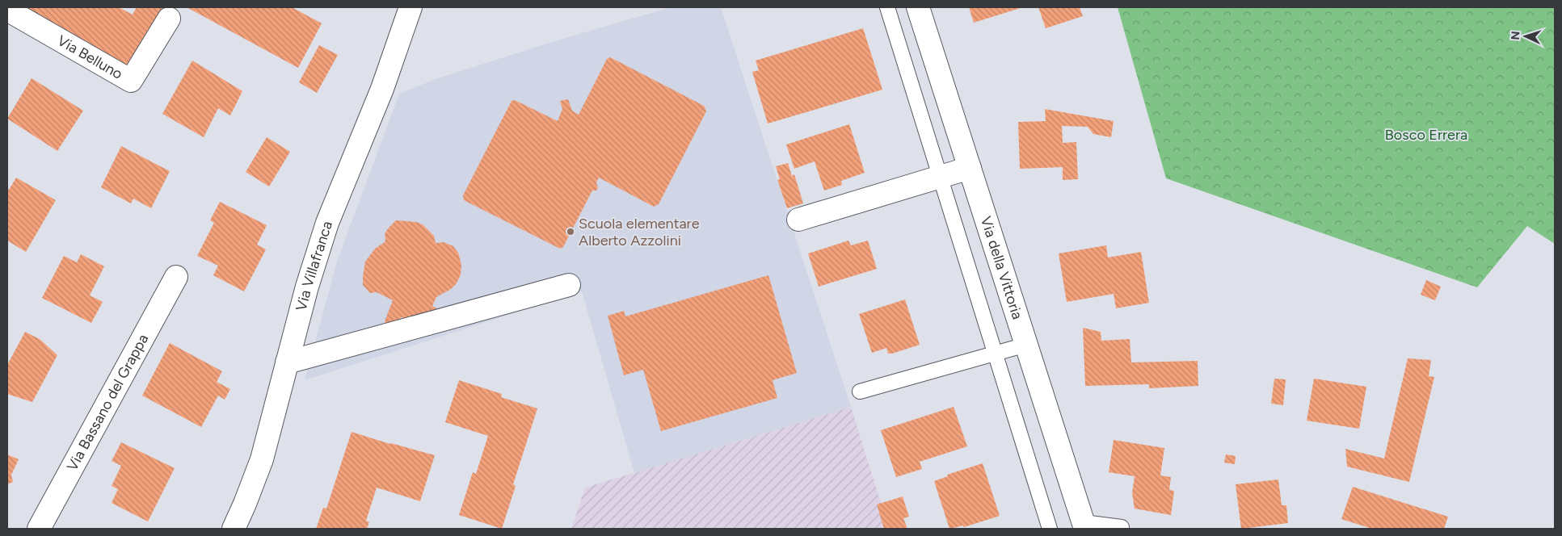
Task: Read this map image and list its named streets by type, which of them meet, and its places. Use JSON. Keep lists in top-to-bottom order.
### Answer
{
  "streets": {
    "street": [
      "Via Belluno",
      "Via Villafranca",
      "Via della Vittoria",
      "Via Bassano del Grappa"
    ]
  },
  "parks": ["Bosco Errera"],
  "places": ["Scuola elementare Alberto Azzolini"],
  "north": "left"
}
